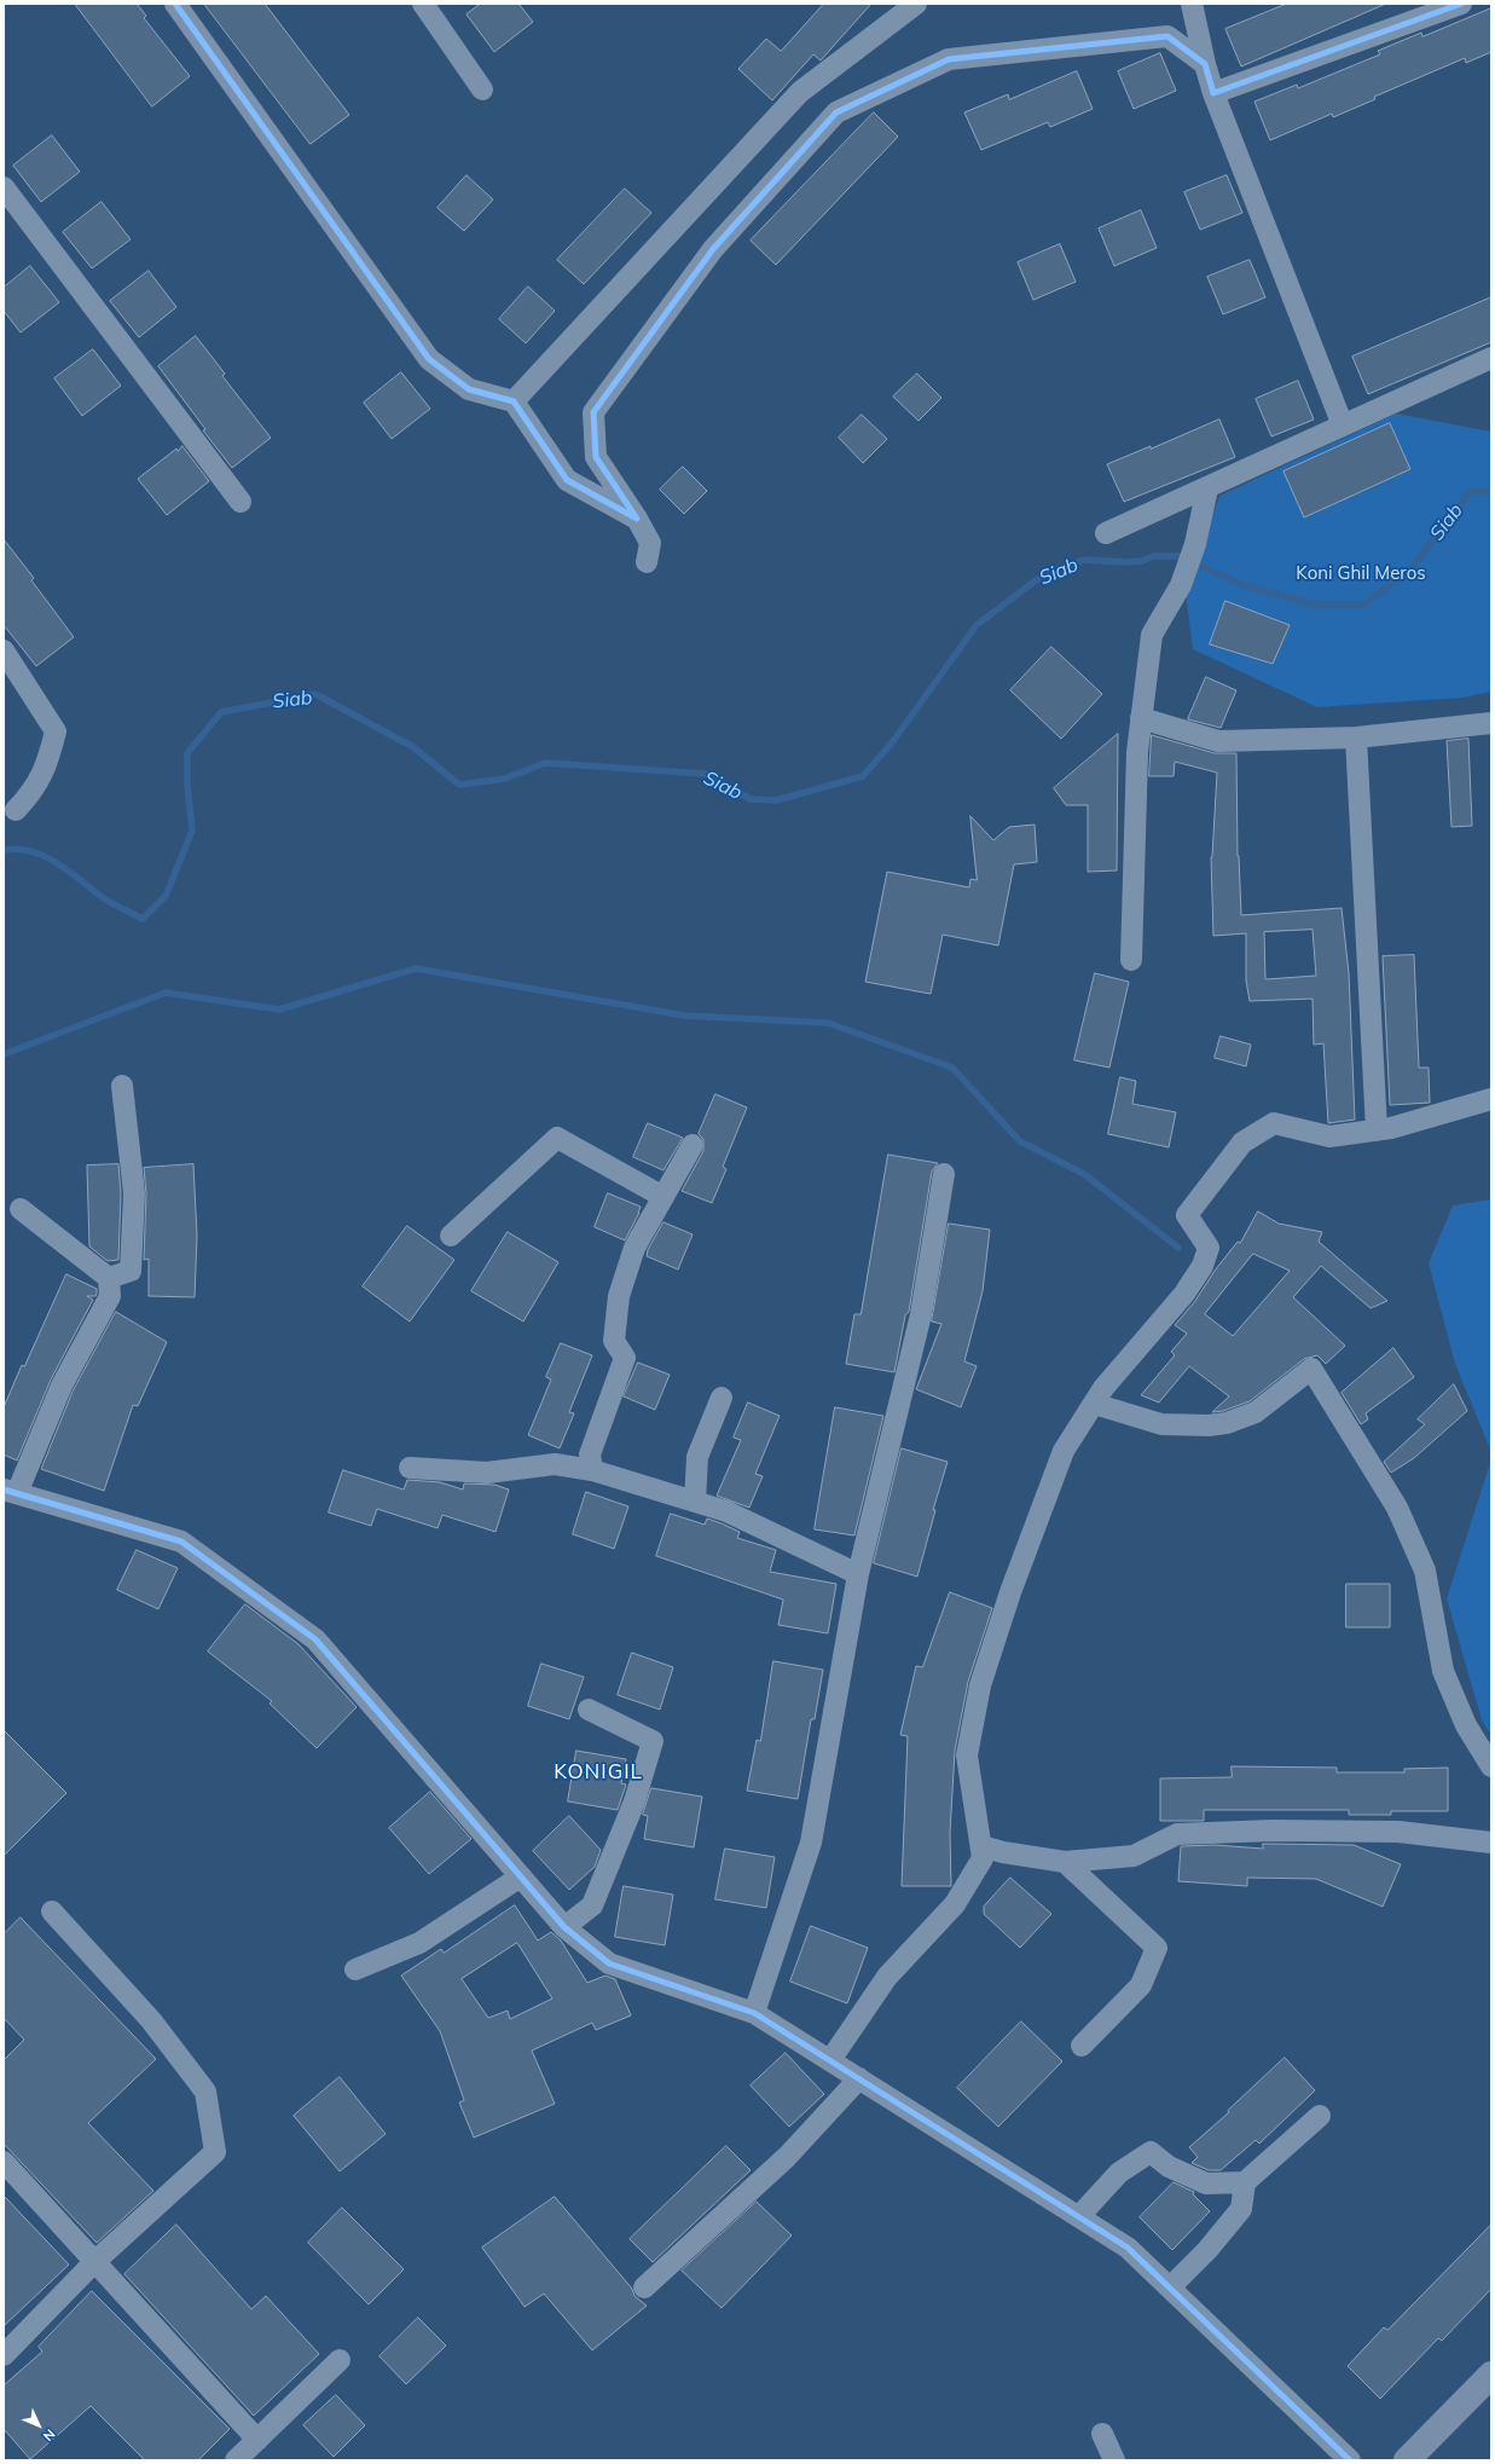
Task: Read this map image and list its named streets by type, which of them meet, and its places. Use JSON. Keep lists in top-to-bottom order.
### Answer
{
  "districts": ["KONIGIL"],
  "water": ["Siab"],
  "parks": ["Koni Ghil Meros"],
  "north": "bottom right"
}
